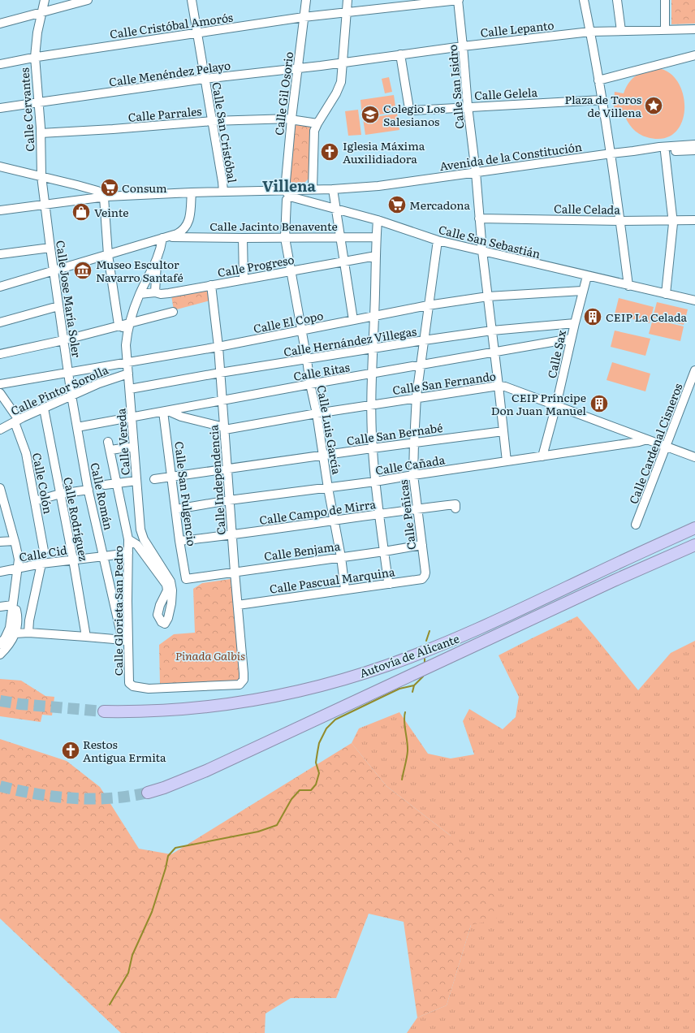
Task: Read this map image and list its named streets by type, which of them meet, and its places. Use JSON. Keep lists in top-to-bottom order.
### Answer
{
  "streets": {
    "highway": ["Autovía de Alicante"],
    "street": [
      "Calle Cristóbal Amorós",
      "Calle Lepanto",
      "Calle Menéndez Pelayo",
      "Calle San Isidro",
      "Calle Gil Osorio",
      "Calle Gelela",
      "Calle Cervantes",
      "Calle Parrales",
      "Calle San Cristóbal",
      "Avenida de la Constitución",
      "Calle Celada",
      "Calle Jacinto Benavente",
      "Calle San Sebastián",
      "Calle Progreso",
      "Calle Jose María Soler",
      "Calle El Copo",
      "Calle Hernández Villegas",
      "Calle Sax",
      "Calle Ritas",
      "Calle San Fernando",
      "Calle Pintor Sorolla",
      "Calle Luis García",
      "Calle San Bernabé",
      "Calle Vereda",
      "Calle Cardenal Cisneros",
      "Calle Cañada",
      "Calle Independencia",
      "Calle Colón",
      "Calle San Fulgencio",
      "Calle Román",
      "Calle Campo de Mirra",
      "Calle Peñicas",
      "Calle Rodríguez",
      "Calle Benjama",
      "Calle Cid",
      "Calle Pascual Marquina",
      "Calle Glorieta San Pedro"
    ]
  },
  "crossings": [
    ["Calle Cristóbal Amorós", "Calle San Isidro"],
    ["Calle Cristóbal Amorós", "Calle Gil Osorio"],
    ["Calle Cristóbal Amorós", "Calle Cervantes"],
    ["Calle Cristóbal Amorós", "Calle San Cristóbal"],
    ["Calle Lepanto", "Calle Menéndez Pelayo"],
    ["Calle Lepanto", "Calle San Isidro"],
    ["Calle Lepanto", "Calle Gelela"],
    ["Calle Menéndez Pelayo", "Calle Gil Osorio"],
    ["Calle Menéndez Pelayo", "Calle Cervantes"],
    ["Calle Menéndez Pelayo", "Calle San Cristóbal"],
    ["Calle San Isidro", "Calle Gelela"],
    ["Calle San Isidro", "Avenida de la Constitución"],
    ["Calle San Isidro", "Calle Celada"],
    ["Calle San Isidro", "Calle San Sebastián"],
    ["Calle San Isidro", "Calle El Copo"],
    ["Calle San Isidro", "Calle Hernández Villegas"],
    ["Calle San Isidro", "Calle Ritas"],
    ["Calle San Isidro", "Calle San Fernando"],
    ["Calle San Isidro", "Calle San Bernabé"],
    ["Calle San Isidro", "Calle Cañada"],
    ["Calle Gil Osorio", "Calle Parrales"],
    ["Calle Gil Osorio", "Avenida de la Constitución"],
    ["Calle Gil Osorio", "Calle San Sebastián"],
    ["Calle Gil Osorio", "Calle Luis García"],
    ["Calle Cervantes", "Calle Parrales"],
    ["Calle Cervantes", "Avenida de la Constitución"],
    ["Calle Cervantes", "Calle Jose María Soler"],
    ["Calle Parrales", "Calle San Cristóbal"],
    ["Calle San Cristóbal", "Avenida de la Constitución"],
    ["Avenida de la Constitución", "Calle San Sebastián"],
    ["Avenida de la Constitución", "Calle Jose María Soler"],
    ["Avenida de la Constitución", "Calle Luis García"],
    ["Avenida de la Constitución", "Calle Vereda"],
    ["Calle Jacinto Benavente", "Calle Jose María Soler"],
    ["Calle Jacinto Benavente", "Calle Luis García"],
    ["Calle Jacinto Benavente", "Calle Vereda"],
    ["Calle San Sebastián", "Calle Sax"],
    ["Calle San Sebastián", "Calle Luis García"],
    ["Calle San Sebastián", "Calle Peñicas"],
    ["Calle Progreso", "Calle Luis García"],
    ["Calle Progreso", "Calle Vereda"],
    ["Calle Progreso", "Calle Independencia"],
    ["Calle Jose María Soler", "Calle El Copo"],
    ["Calle Jose María Soler", "Calle Pintor Sorolla"],
    ["Calle Jose María Soler", "Calle Román"],
    ["Calle El Copo", "Calle Sax"],
    ["Calle El Copo", "Calle Luis García"],
    ["Calle El Copo", "Calle Vereda"],
    ["Calle El Copo", "Calle Independencia"],
    ["Calle El Copo", "Calle Peñicas"],
    ["Calle Hernández Villegas", "Calle Sax"],
    ["Calle Hernández Villegas", "Calle Luis García"],
    ["Calle Hernández Villegas", "Calle Vereda"],
    ["Calle Hernández Villegas", "Calle Independencia"],
    ["Calle Hernández Villegas", "Calle Peñicas"],
    ["Calle Sax", "Calle Ritas"],
    ["Calle Sax", "Calle San Fernando"],
    ["Calle Sax", "Calle Cañada"],
    ["Calle Ritas", "Calle San Fernando"],
    ["Calle Ritas", "Calle Luis García"],
    ["Calle Ritas", "Calle Vereda"],
    ["Calle Ritas", "Calle Independencia"],
    ["Calle Ritas", "Calle San Fulgencio"],
    ["Calle Ritas", "Calle Román"],
    ["Calle Ritas", "Calle Peñicas"],
    ["Calle San Fernando", "Calle Luis García"],
    ["Calle San Fernando", "Calle Cardenal Cisneros"],
    ["Calle San Fernando", "Calle Cañada"],
    ["Calle San Fernando", "Calle Independencia"],
    ["Calle San Fernando", "Calle San Fulgencio"],
    ["Calle San Fernando", "Calle Peñicas"],
    ["Calle Pintor Sorolla", "Calle Vereda"],
    ["Calle Pintor Sorolla", "Calle Colón"],
    ["Calle Pintor Sorolla", "Calle Román"],
    ["Calle Pintor Sorolla", "Calle Rodríguez"],
    ["Calle Luis García", "Calle San Bernabé"],
    ["Calle Luis García", "Calle Cañada"],
    ["Calle Luis García", "Calle Campo de Mirra"],
    ["Calle Luis García", "Calle Benjama"],
    ["Calle Luis García", "Calle Pascual Marquina"],
    ["Calle San Bernabé", "Calle Independencia"],
    ["Calle San Bernabé", "Calle San Fulgencio"],
    ["Calle San Bernabé", "Calle Peñicas"],
    ["Calle Vereda", "Calle Glorieta San Pedro"],
    ["Calle Cañada", "Calle Independencia"],
    ["Calle Cañada", "Calle San Fulgencio"],
    ["Calle Cañada", "Calle Peñicas"],
    ["Calle Independencia", "Calle Campo de Mirra"],
    ["Calle Independencia", "Calle Benjama"],
    ["Calle Independencia", "Calle Pascual Marquina"],
    ["Calle Independencia", "Calle Glorieta San Pedro"],
    ["Calle San Fulgencio", "Calle Campo de Mirra"],
    ["Calle San Fulgencio", "Calle Benjama"],
    ["Calle Román", "Calle Cid"],
    ["Calle Román", "Calle Glorieta San Pedro"],
    ["Calle Campo de Mirra", "Calle Peñicas"],
    ["Calle Peñicas", "Calle Benjama"],
    ["Calle Peñicas", "Calle Pascual Marquina"],
    ["Calle Rodríguez", "Calle Cid"],
    ["Calle Cid", "Calle Glorieta San Pedro"]
  ],
  "districts": ["Villena"],
  "parks": ["Pinada Galbis"],
  "places": {
    "place": ["Plaza de Toros de Villena"],
    "school or university": ["Colegio Los Salesianos"],
    "church": ["Iglesia Máxima Auxilidiadora", "Restos Antigua Ermita"],
    "supermarket": ["Consum", "Mercadona"],
    "shop": ["Veinte"],
    "museum": ["Museo Escultor Navarro Santafé"],
    "building": ["CEIP La Celada", "CEIP Príncipe Don Juan Manuel"]
  }
}
